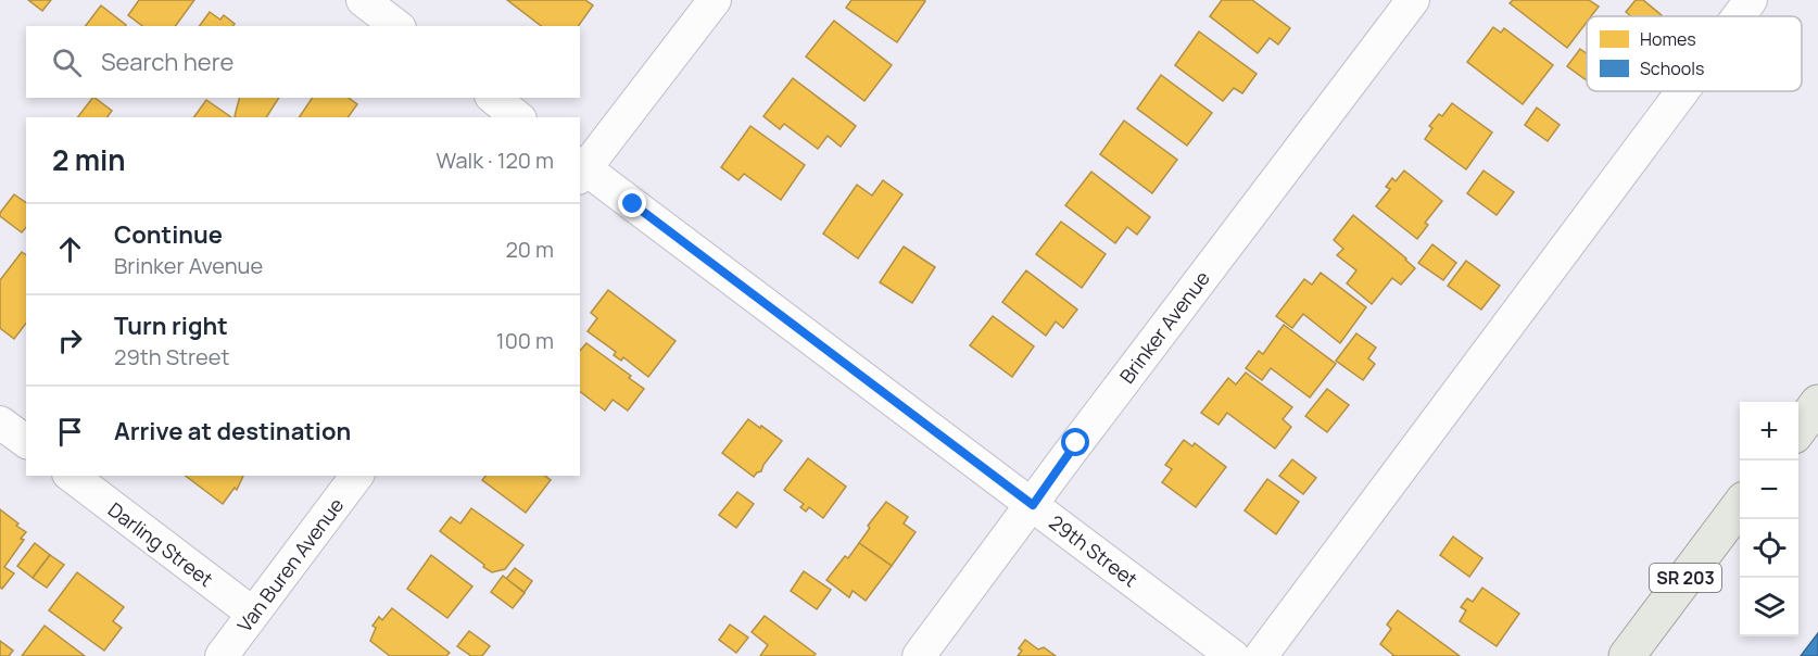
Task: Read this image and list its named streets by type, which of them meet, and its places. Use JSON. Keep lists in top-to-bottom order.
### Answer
{
  "streets": {
    "main road": ["SR 203"],
    "street": [
      "Brinker Avenue",
      "Darling Street",
      "29th Street",
      "Van Buren Avenue"
    ]
  },
  "crossings": [
    ["Brinker Avenue", "29th Street"],
    ["Darling Street", "Van Buren Avenue"]
  ],
  "legend": ["Homes", "Schools"],
  "page": {
    "search": "Search here",
    "heading": ["2 min", "Walk · 120 m"],
    "list": [
      ["Continue", "Brinker Avenue", "20 m"],
      ["Turn right", "29th Street", "100 m"],
      "Arrive at destination"
    ],
    "map_buttons": ["+", "−"]
  }
}
